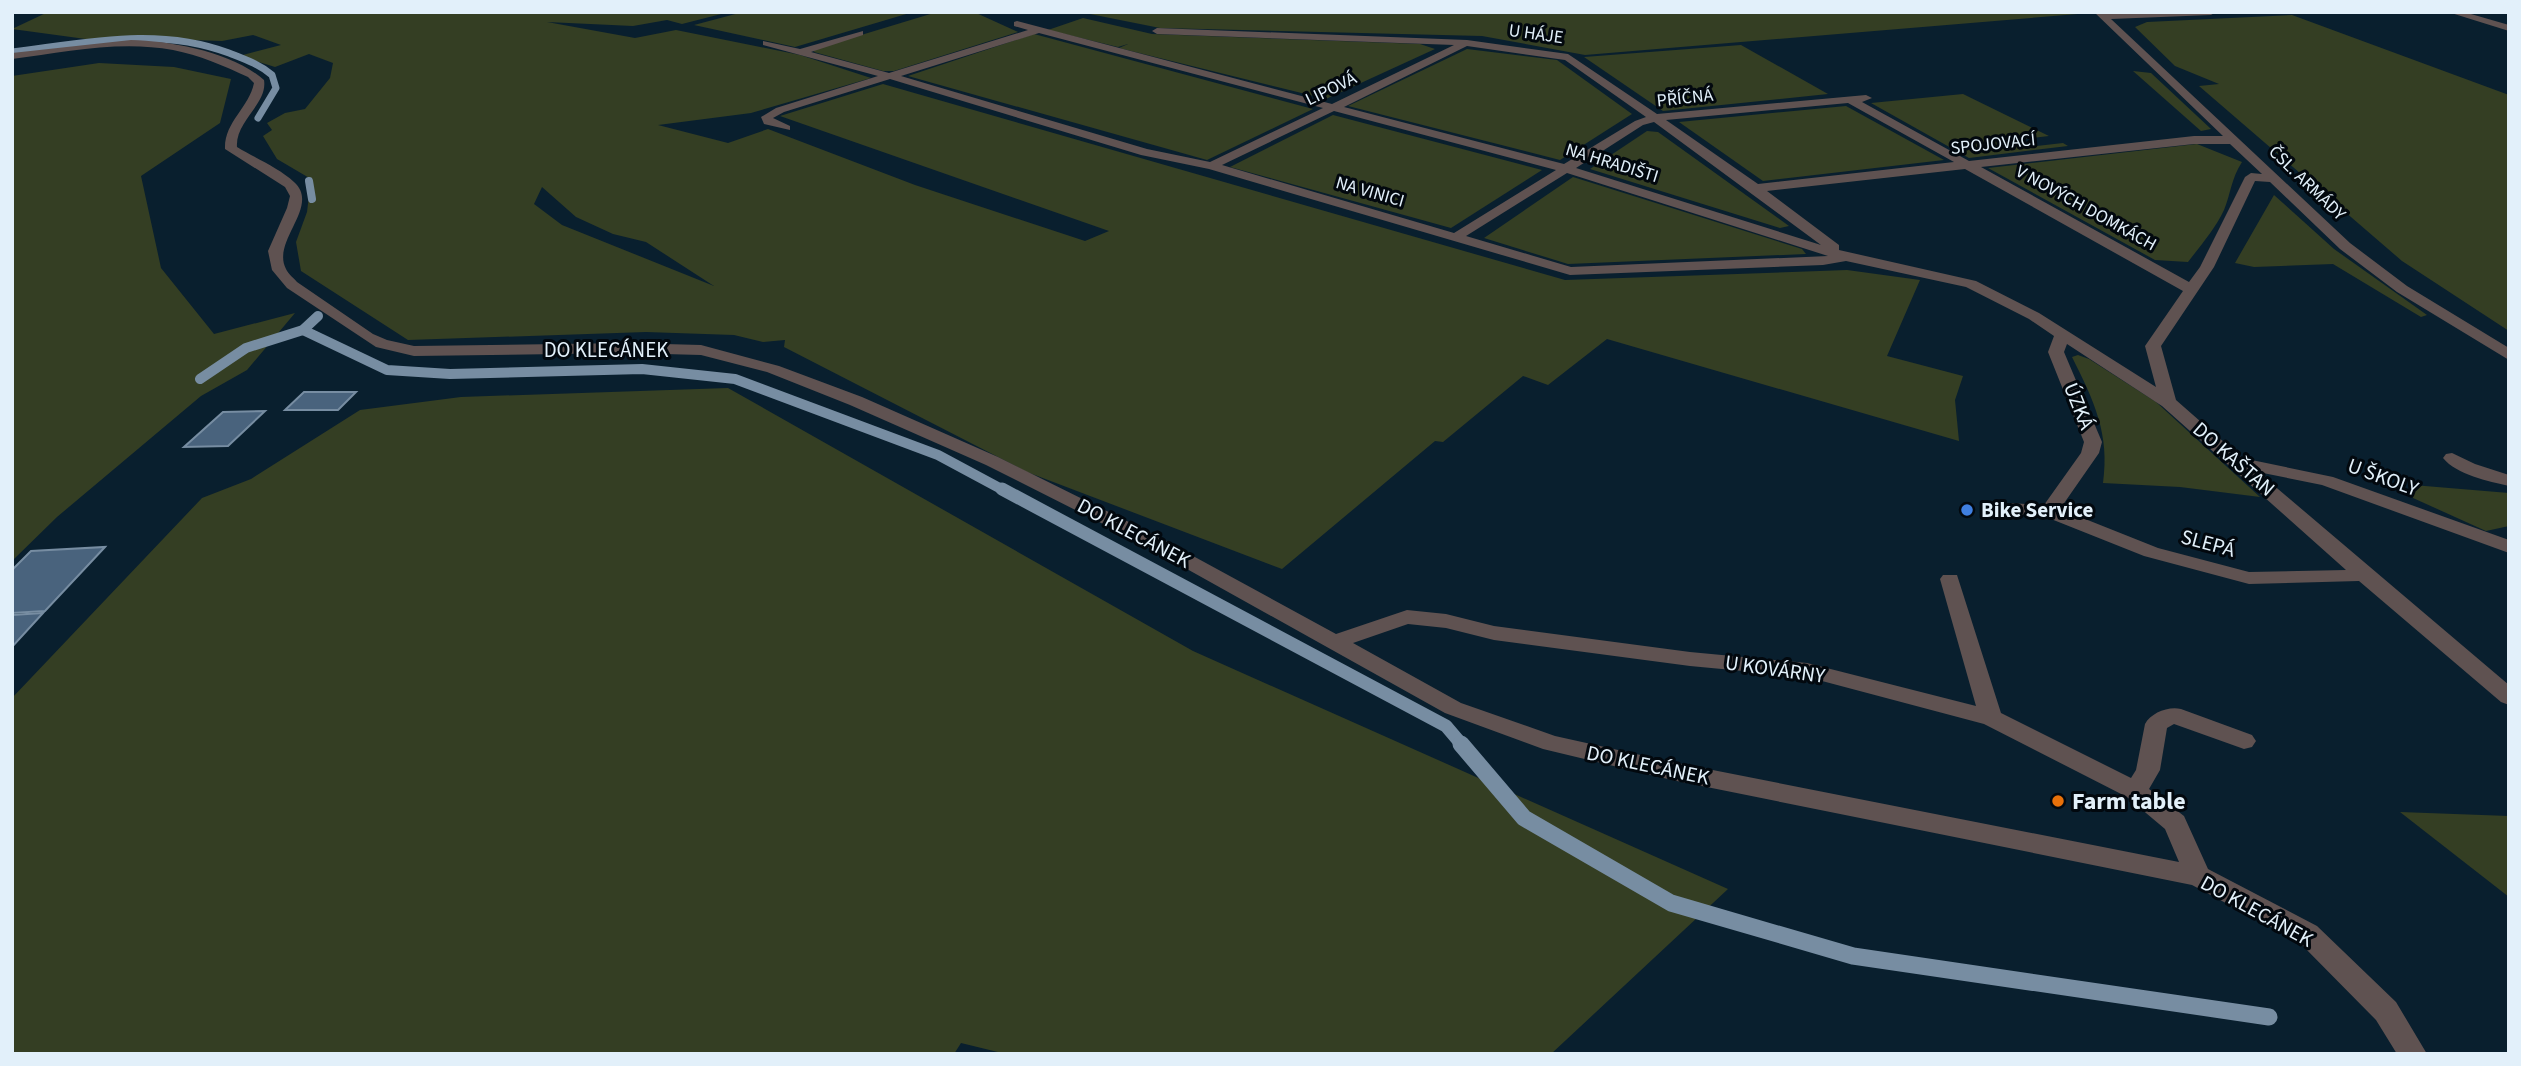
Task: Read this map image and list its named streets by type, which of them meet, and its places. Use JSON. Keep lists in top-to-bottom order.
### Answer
{
  "streets": {
    "street": [
      "U HÁJE",
      "LIPOVÁ",
      "PŘÍČNÁ",
      "SPOJOVACÍ",
      "NA HRADIŠTI",
      "ČSL. ARMÁDY",
      "NA VINICI",
      "V NOVÝCH DOMKÁCH",
      "DO KLECÁNEK",
      "ÚZKÁ",
      "DO KAŠTAN",
      "U ŠKOLY",
      "SLEPÁ",
      "U KOVÁRNY"
    ]
  },
  "crossings": [
    ["U HÁJE", "LIPOVÁ"],
    ["U HÁJE", "PŘÍČNÁ"],
    ["U HÁJE", "SPOJOVACÍ"],
    ["U HÁJE", "NA HRADIŠTI"],
    ["U HÁJE", "NA VINICI"],
    ["LIPOVÁ", "NA HRADIŠTI"],
    ["LIPOVÁ", "NA VINICI"],
    ["PŘÍČNÁ", "NA HRADIŠTI"],
    ["PŘÍČNÁ", "NA VINICI"],
    ["PŘÍČNÁ", "V NOVÝCH DOMKÁCH"],
    ["SPOJOVACÍ", "ČSL. ARMÁDY"],
    ["SPOJOVACÍ", "V NOVÝCH DOMKÁCH"],
    ["NA HRADIŠTI", "NA VINICI"],
    ["NA HRADIŠTI", "ÚZKÁ"],
    ["NA HRADIŠTI", "DO KAŠTAN"],
    ["DO KLECÁNEK", "U KOVÁRNY"],
    ["ÚZKÁ", "SLEPÁ"],
    ["DO KAŠTAN", "U ŠKOLY"],
    ["DO KAŠTAN", "SLEPÁ"]
  ],
  "places": ["Bike Service", "Farm table"]
}
